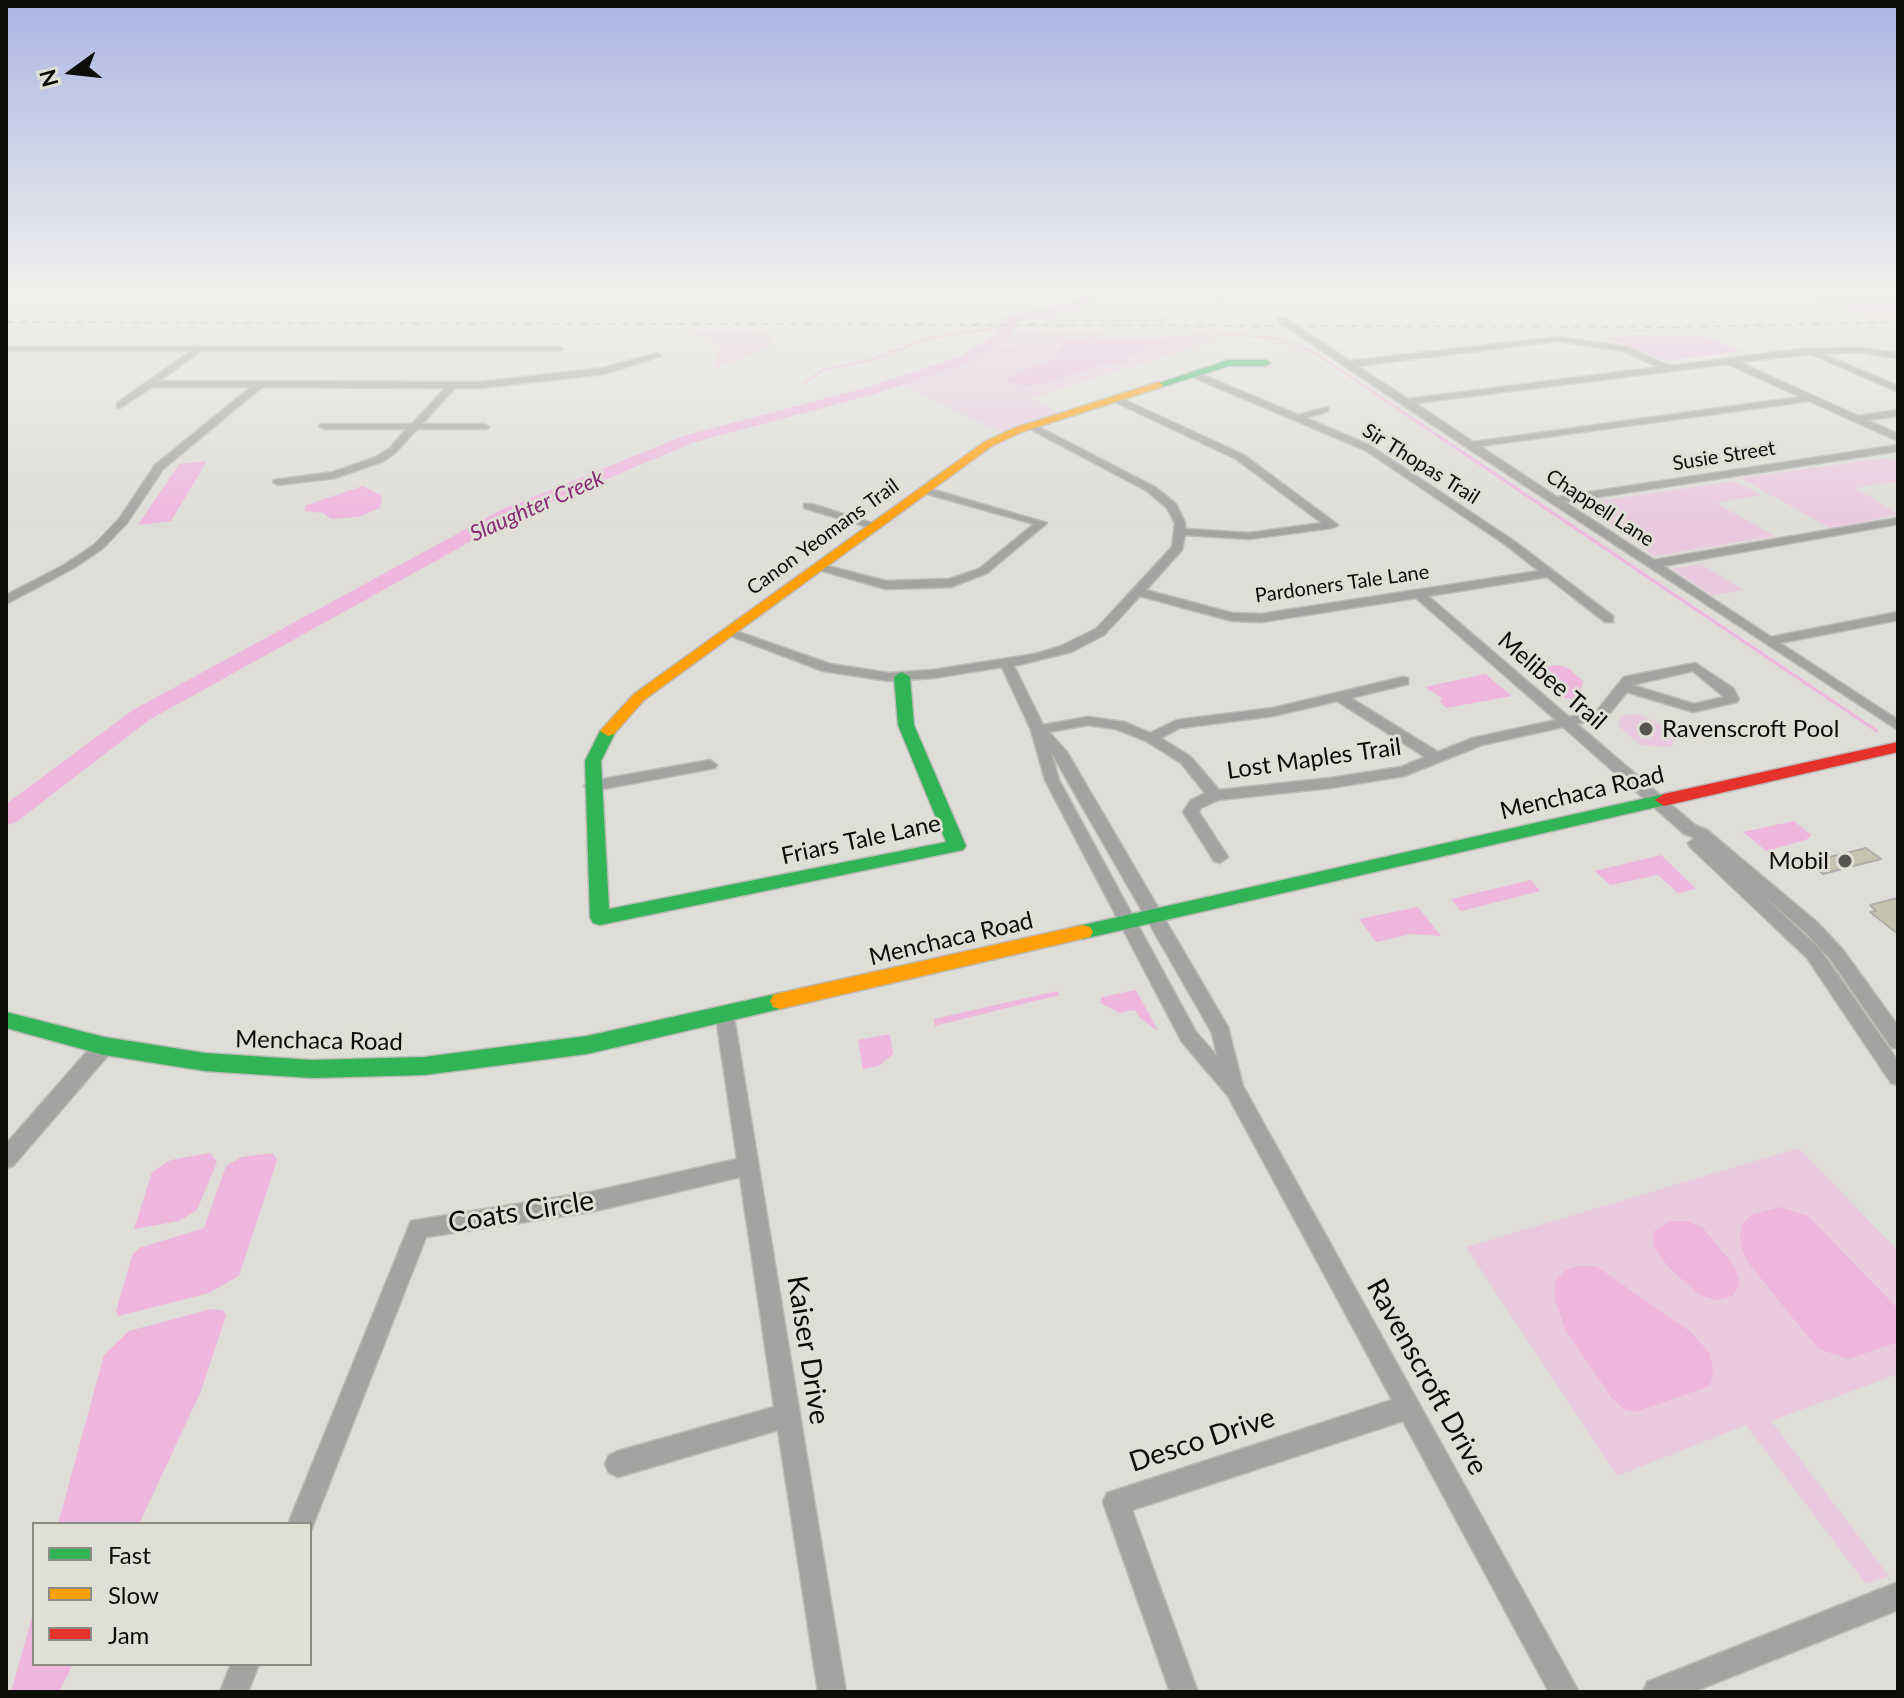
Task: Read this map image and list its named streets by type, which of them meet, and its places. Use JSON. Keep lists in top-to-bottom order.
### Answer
{
  "streets": {
    "street": [
      "Susie Street",
      "Sir Thopas Trail",
      "Chappell Lane",
      "Canon Yeomans Trail",
      "Pardoners Tale Lane",
      "Melibee Trail",
      "Lost Maples Trail",
      "Menchaca Road",
      "Friars Tale Lane",
      "Coats Circle",
      "Kaiser Drive",
      "Ravenscroft Drive",
      "Desco Drive"
    ]
  },
  "crossings": [
    ["Susie Street", "Chappell Lane"],
    ["Sir Thopas Trail", "Canon Yeomans Trail"],
    ["Sir Thopas Trail", "Pardoners Tale Lane"],
    ["Canon Yeomans Trail", "Friars Tale Lane"],
    ["Pardoners Tale Lane", "Melibee Trail"],
    ["Melibee Trail", "Lost Maples Trail"],
    ["Melibee Trail", "Menchaca Road"],
    ["Menchaca Road", "Kaiser Drive"],
    ["Menchaca Road", "Ravenscroft Drive"],
    ["Coats Circle", "Kaiser Drive"],
    ["Ravenscroft Drive", "Desco Drive"]
  ],
  "water": ["Slaughter Creek"],
  "places": ["Ravenscroft Pool", "Mobil"],
  "legend": ["Fast", "Slow", "Jam"],
  "north": "left"
}
